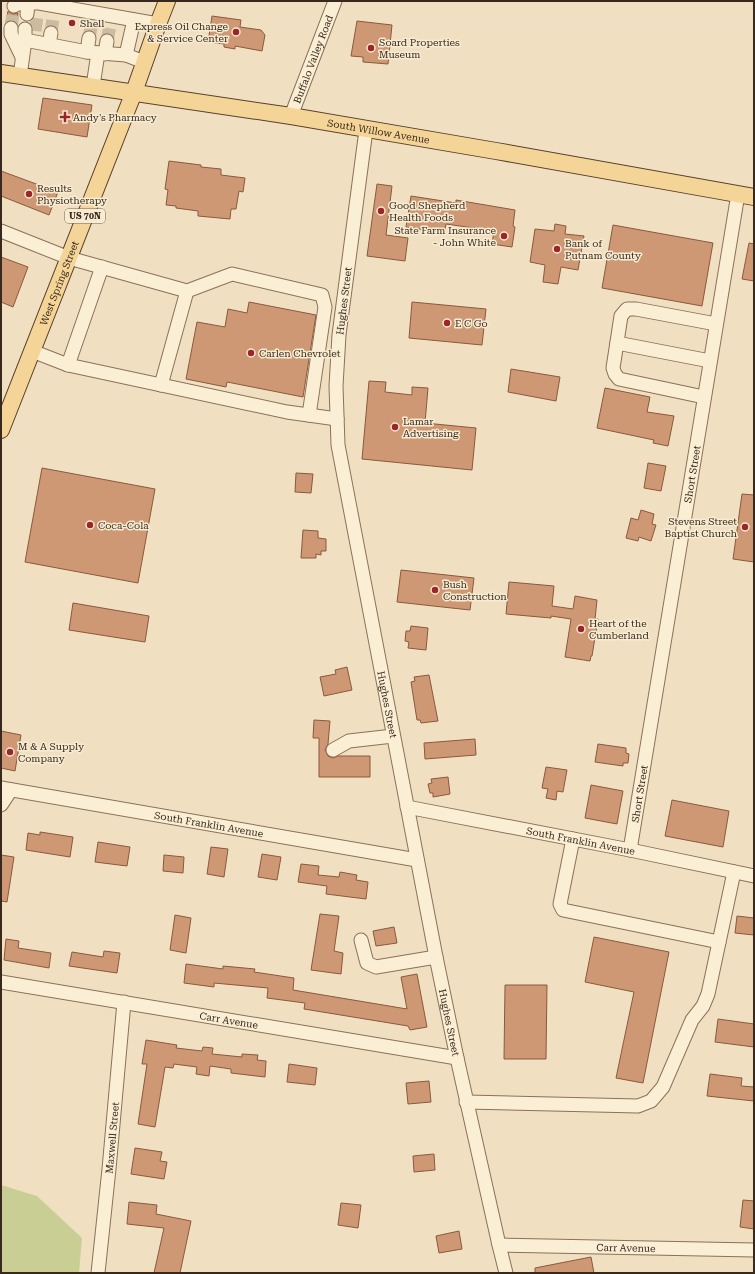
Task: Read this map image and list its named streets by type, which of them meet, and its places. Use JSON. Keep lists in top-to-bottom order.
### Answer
{
  "streets": {
    "main road": ["South Willow Avenue", "US 70N", "West Spring Street"],
    "street": [
      "Buffalo Valley Road",
      "Hughes Street",
      "Short Street",
      "South Franklin Avenue",
      "Carr Avenue",
      "Maxwell Street"
    ]
  },
  "crossings": [
    ["Buffalo Valley Road", "South Willow Avenue"],
    ["South Willow Avenue", "West Spring Street"],
    ["South Willow Avenue", "Hughes Street"],
    ["South Willow Avenue", "Short Street"],
    ["Hughes Street", "South Franklin Avenue"],
    ["Hughes Street", "Carr Avenue"],
    ["Short Street", "South Franklin Avenue"],
    ["Carr Avenue", "Maxwell Street"]
  ],
  "places": {
    "other": [
      "Shell",
      "Express Oil Change & Service Center",
      "Soard Properties Museum",
      "Results Physiotherapy",
      "Good Shepherd Health Foods",
      "State Farm Insurance - John White",
      "Bank of Putnam County",
      "E C Go",
      "Carlen Chevrolet",
      "Lamar Advertising",
      "Coca-Cola",
      "Stevens Street Baptist Church",
      "Bush Construction",
      "Heart of the Cumberland",
      "M & A Supply Company"
    ],
    "health": ["Andy's Pharmacy"]
  }
}
